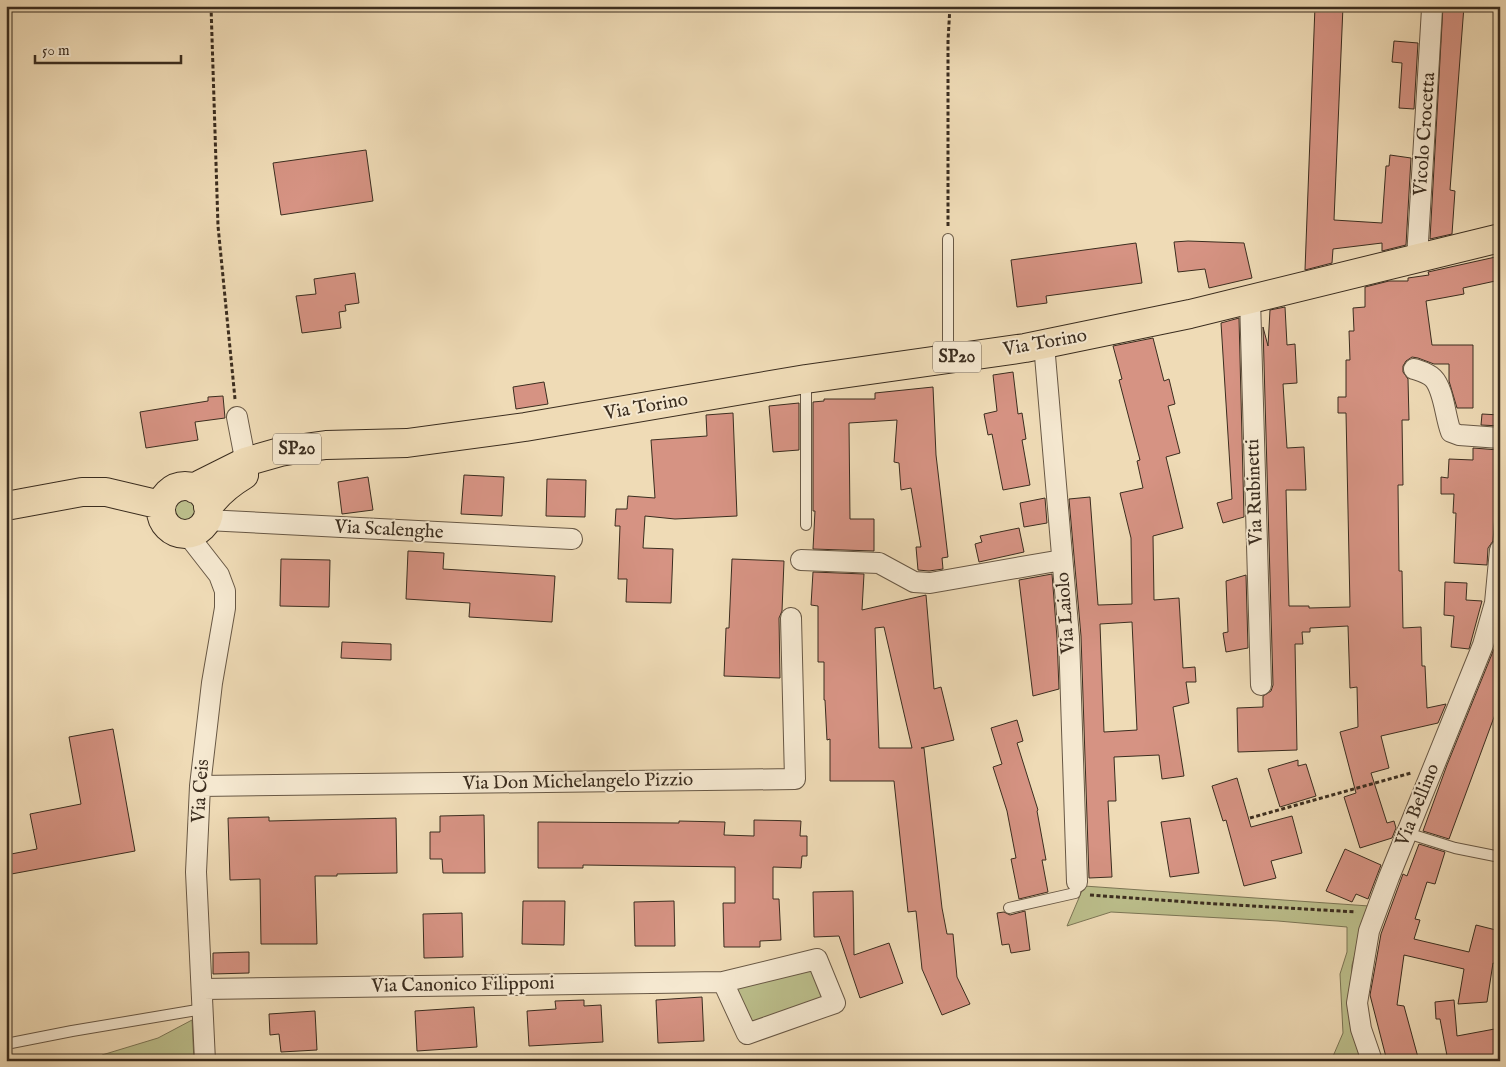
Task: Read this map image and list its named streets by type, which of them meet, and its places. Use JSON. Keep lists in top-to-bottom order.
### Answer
{
  "streets": {
    "main road": ["Via Torino", "SP20"],
    "street": [
      "Vicolo Crocetta",
      "Via Rubinetti",
      "Via Scalenghe",
      "Via Laiolo",
      "Via Don Michelangelo Pizzio",
      "Via Ceis",
      "Via Bellino",
      "Via Canonico Filipponi"
    ]
  },
  "crossings": [
    ["Vicolo Crocetta", "Via Torino"],
    ["Via Torino", "Via Rubinetti"],
    ["Via Torino", "Via Scalenghe"],
    ["Via Torino", "Via Laiolo"],
    ["Via Torino", "Via Ceis"],
    ["Via Scalenghe", "Via Ceis"],
    ["Via Don Michelangelo Pizzio", "Via Ceis"],
    ["Via Ceis", "Via Canonico Filipponi"]
  ],
  "scale_bar": "50 m"
}
